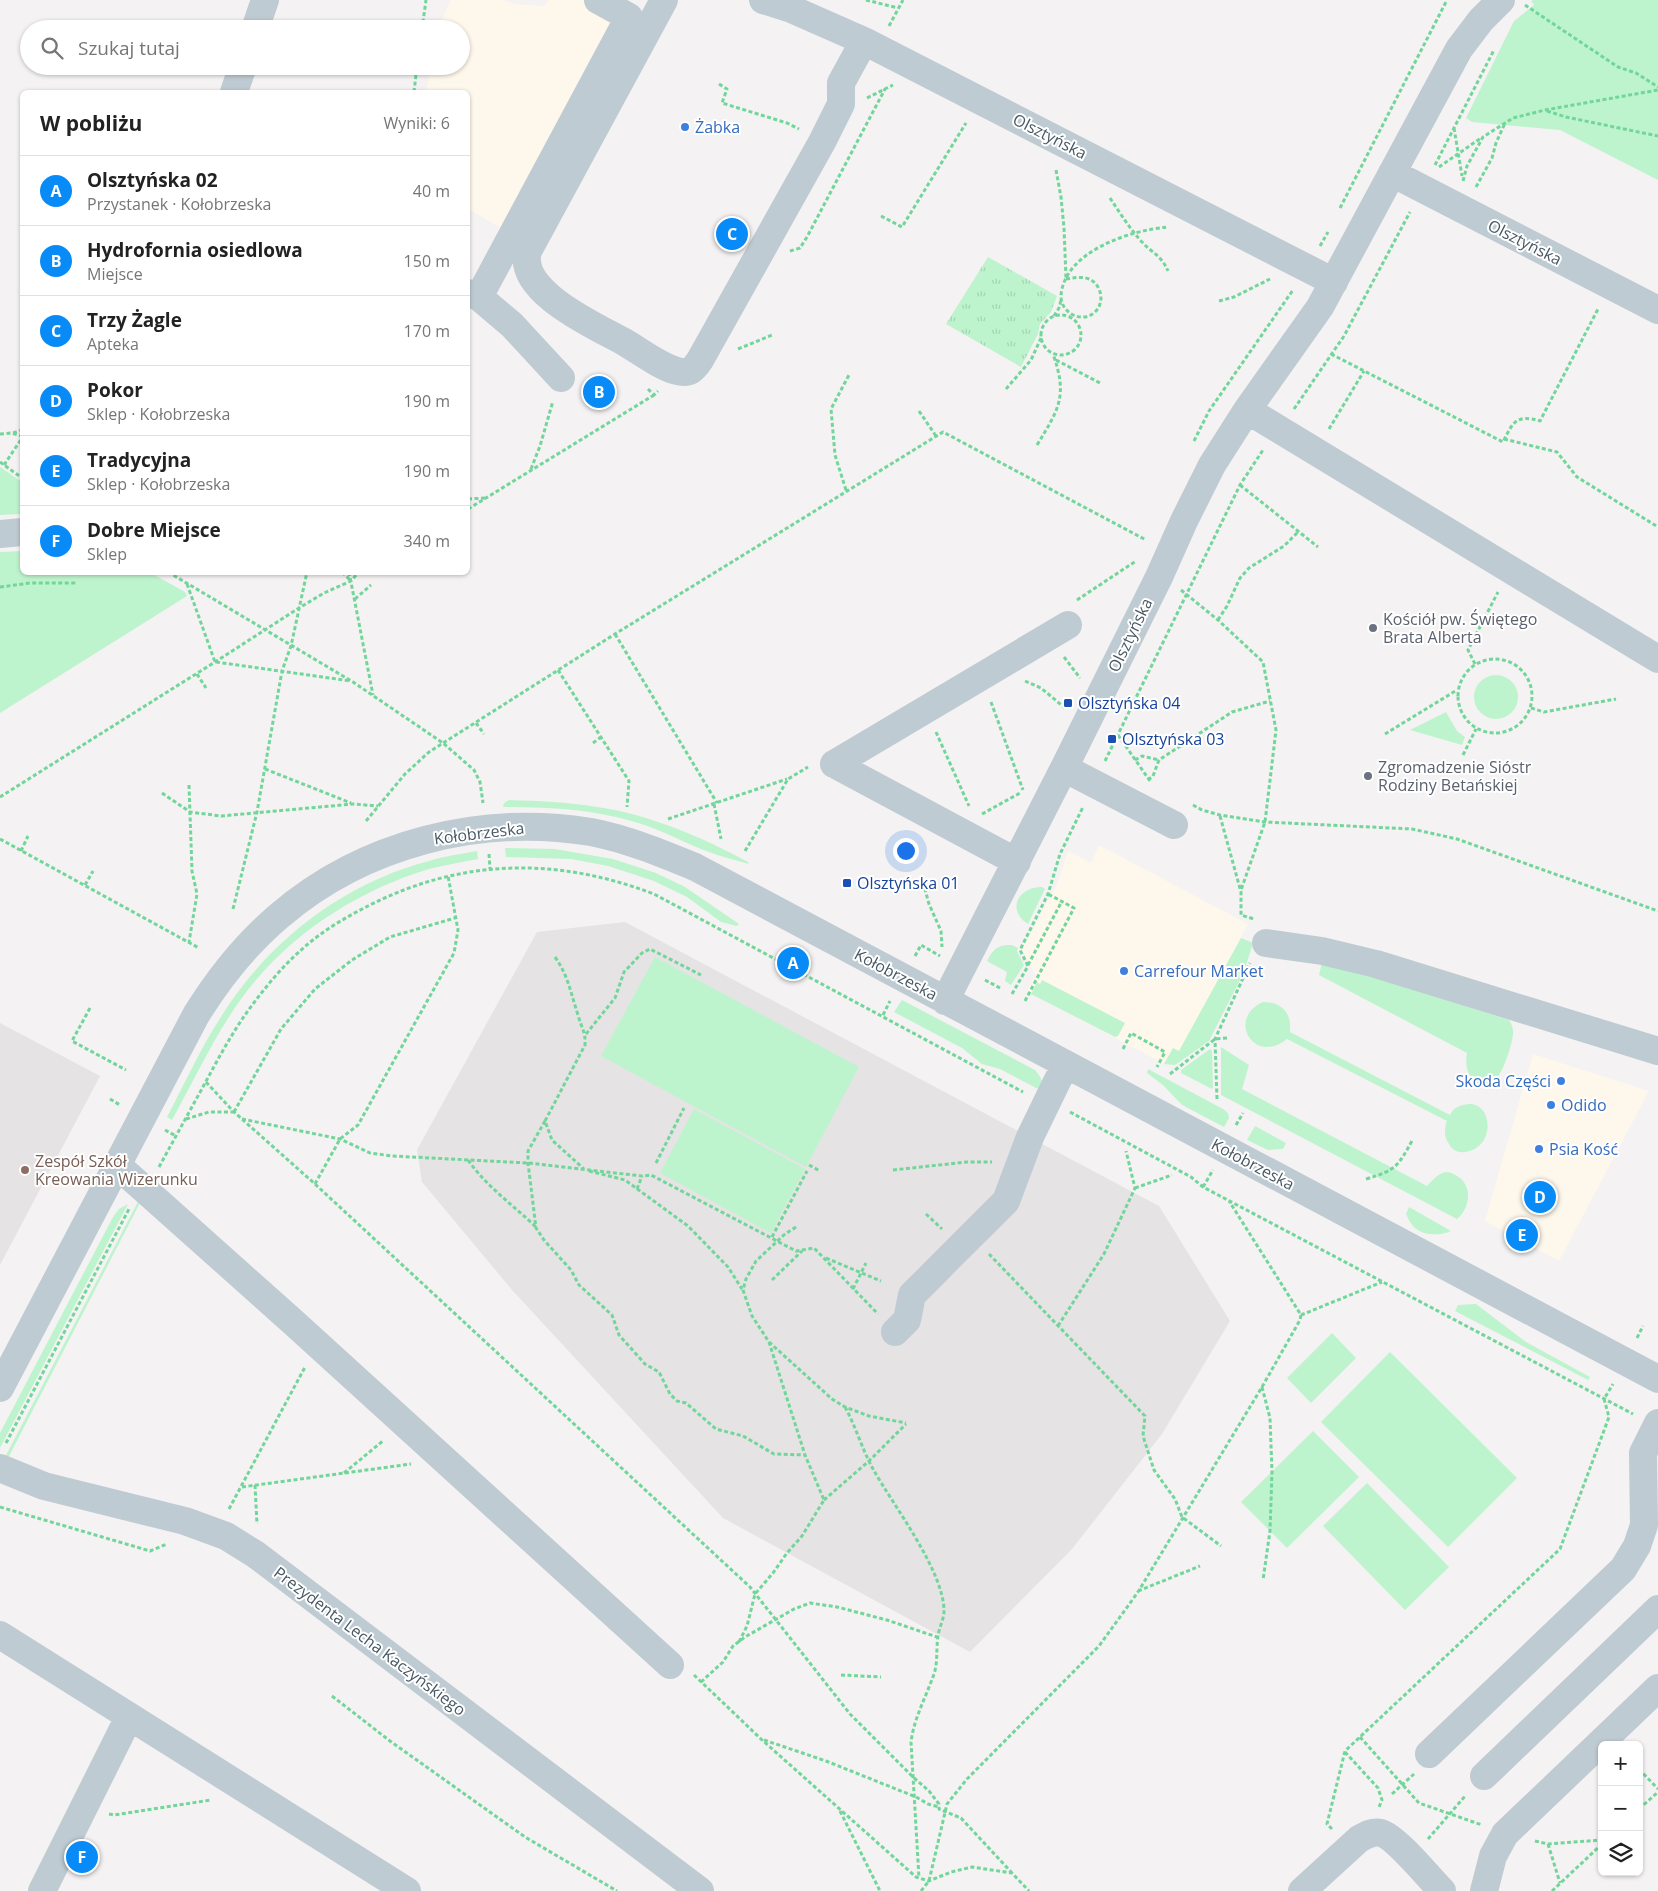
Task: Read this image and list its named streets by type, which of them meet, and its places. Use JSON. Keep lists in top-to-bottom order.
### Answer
{
  "streets": {
    "street": ["Olsztyńska", "Kołobrzeska", "Prezydenta Lecha Kaczyńskiego"]
  },
  "crossings": [
    ["Olsztyńska", "Kołobrzeska"]
  ],
  "places": {
    "other": [
      "Żabka",
      "Kościół pw. Świętego Brata Alberta",
      "Zgromadzenie Sióstr Rodziny Betańskiej",
      "Carrefour Market",
      "Skoda Części",
      "Odido",
      "Psia Kość",
      "Zespół Szkół Kreowania Wizerunku"
    ],
    "transit": ["Olsztyńska 04", "Olsztyńska 03", "Olsztyńska 01"]
  },
  "page": {
    "search": "Szukaj tutaj",
    "heading": ["W pobliżu", "Wyniki: 6"],
    "list": [
      {
        "mark": "A",
        "name": "Olsztyńska 02",
        "note": "Przystanek · Kołobrzeska",
        "value": "40 m"
      },
      {
        "mark": "B",
        "name": "Hydrofornia osiedlowa",
        "note": "Miejsce",
        "value": "150 m"
      },
      {
        "mark": "C",
        "name": "Trzy Żagle",
        "note": "Apteka",
        "value": "170 m"
      },
      {
        "mark": "D",
        "name": "Pokor",
        "note": "Sklep · Kołobrzeska",
        "value": "190 m"
      },
      {
        "mark": "E",
        "name": "Tradycyjna",
        "note": "Sklep · Kołobrzeska",
        "value": "190 m"
      },
      {
        "mark": "F",
        "name": "Dobre Miejsce",
        "note": "Sklep",
        "value": "340 m"
      }
    ],
    "pins": [
      "C",
      "B",
      "A",
      "D",
      "E",
      "F"
    ],
    "map_buttons": ["+", "−"]
  }
}
